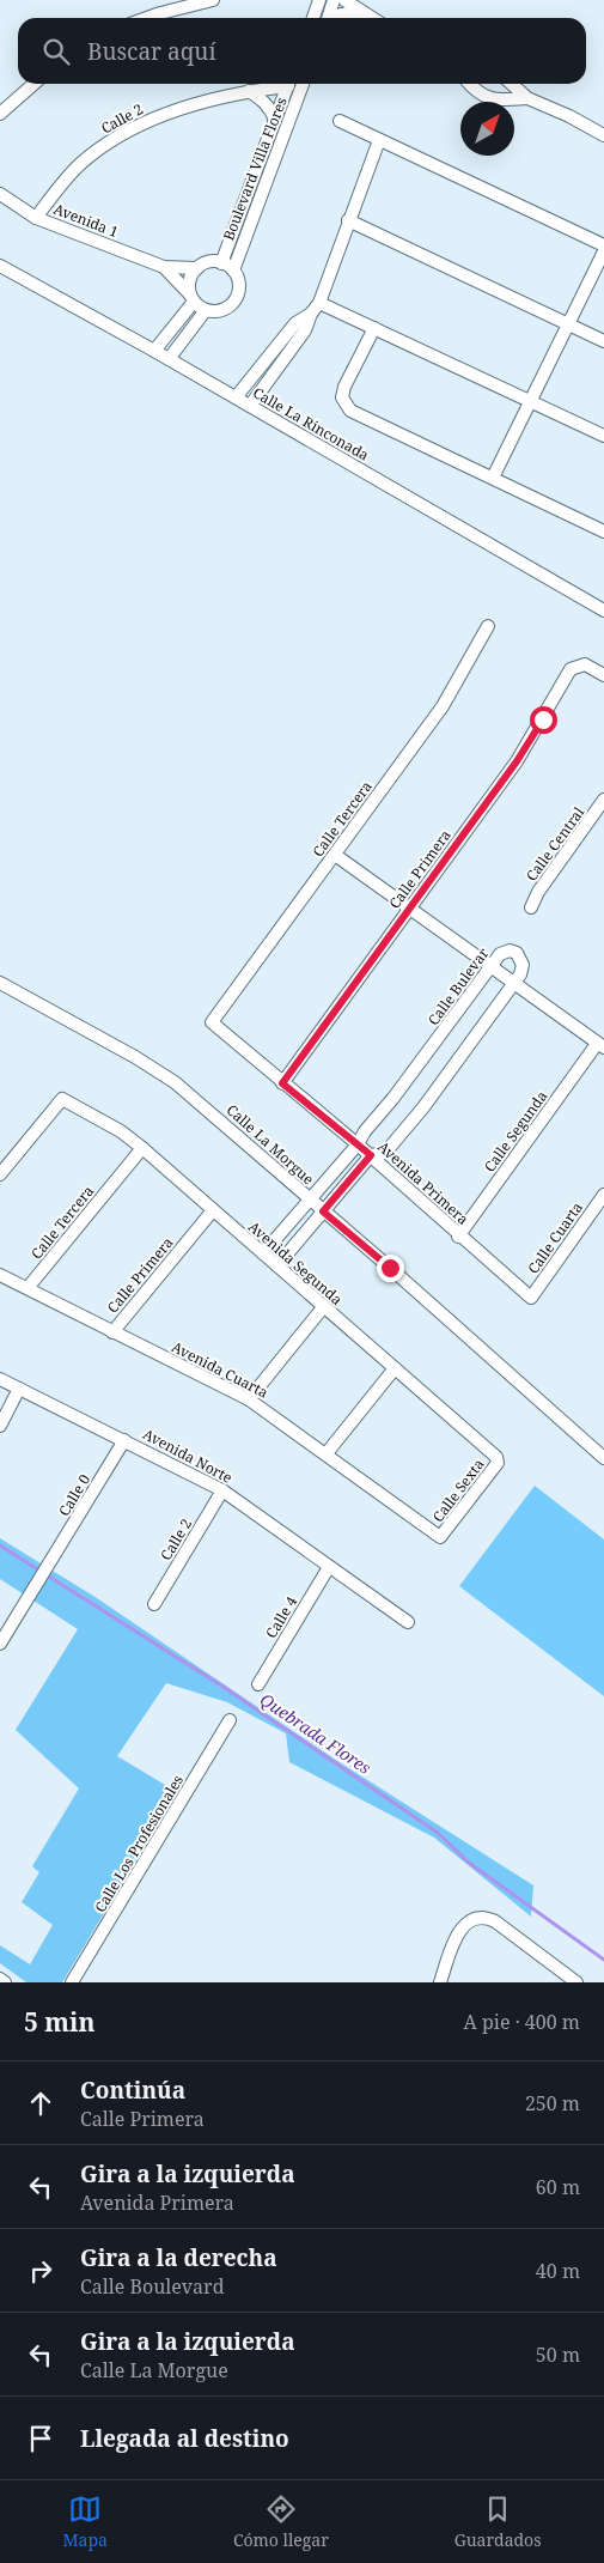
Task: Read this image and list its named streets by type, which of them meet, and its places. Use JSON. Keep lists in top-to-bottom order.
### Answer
{
  "streets": {
    "street": [
      "Calle 2",
      "Boulevard Villa Flores",
      "Avenida 1",
      "Calle La Rinconada",
      "Calle Tercera",
      "Calle Central",
      "Calle Primera",
      "Calle Bulevar",
      "Calle Segunda",
      "Calle La Morgue",
      "Avenida Primera",
      "Calle Cuarta",
      "Avenida Segunda",
      "Avenida Cuarta",
      "Avenida Norte",
      "Calle Sexta",
      "Calle 0",
      "Calle 4",
      "Calle Los Profesionales"
    ]
  },
  "crossings": [
    ["Calle 2", "Avenida 1"],
    ["Calle 2", "Avenida Norte"],
    ["Boulevard Villa Flores", "Avenida 1"],
    ["Calle Tercera", "Avenida Primera"],
    ["Calle Tercera", "Avenida Segunda"],
    ["Calle Tercera", "Avenida Cuarta"],
    ["Calle Primera", "Avenida Primera"],
    ["Calle Primera", "Avenida Segunda"],
    ["Calle Primera", "Avenida Cuarta"],
    ["Calle Bulevar", "Calle La Morgue"],
    ["Calle Bulevar", "Avenida Primera"],
    ["Calle Bulevar", "Avenida Segunda"],
    ["Calle Segunda", "Avenida Primera"],
    ["Avenida Primera", "Calle Cuarta"],
    ["Avenida Segunda", "Calle Sexta"],
    ["Avenida Cuarta", "Calle Sexta"],
    ["Avenida Norte", "Calle 0"],
    ["Avenida Norte", "Calle 4"]
  ],
  "water": ["Quebrada Flores"],
  "north": "top right",
  "page": {
    "search": "Buscar aquí",
    "heading": ["5 min", "A pie · 400 m"],
    "list": [
      ["Continúa", "Calle Primera", "250 m"],
      ["Gira a la izquierda", "Avenida Primera", "60 m"],
      ["Gira a la derecha", "Calle Boulevard", "40 m"],
      ["Gira a la izquierda", "Calle La Morgue", "50 m"],
      "Llegada al destino"
    ],
    "nav": ["Mapa", "Cómo llegar", "Guardados"]
  }
}
